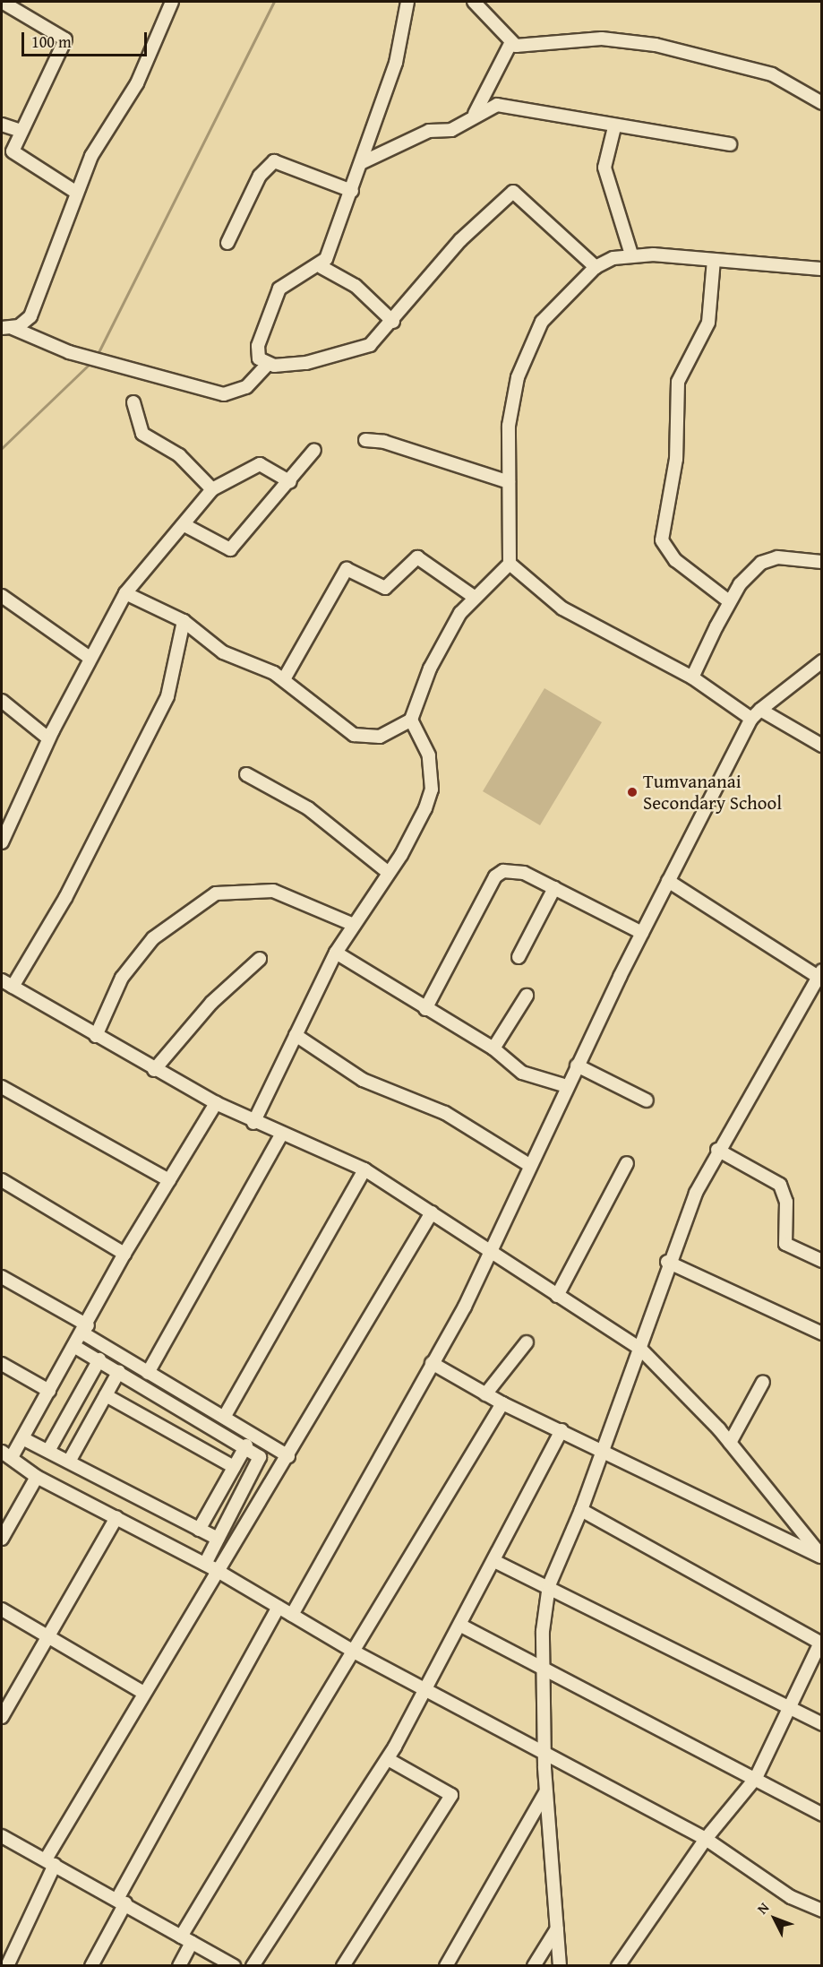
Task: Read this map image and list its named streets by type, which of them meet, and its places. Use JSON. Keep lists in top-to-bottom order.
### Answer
{
  "places": ["Tumvananai Secondary School"],
  "scale_bar": "100 m",
  "north": "top left"
}
